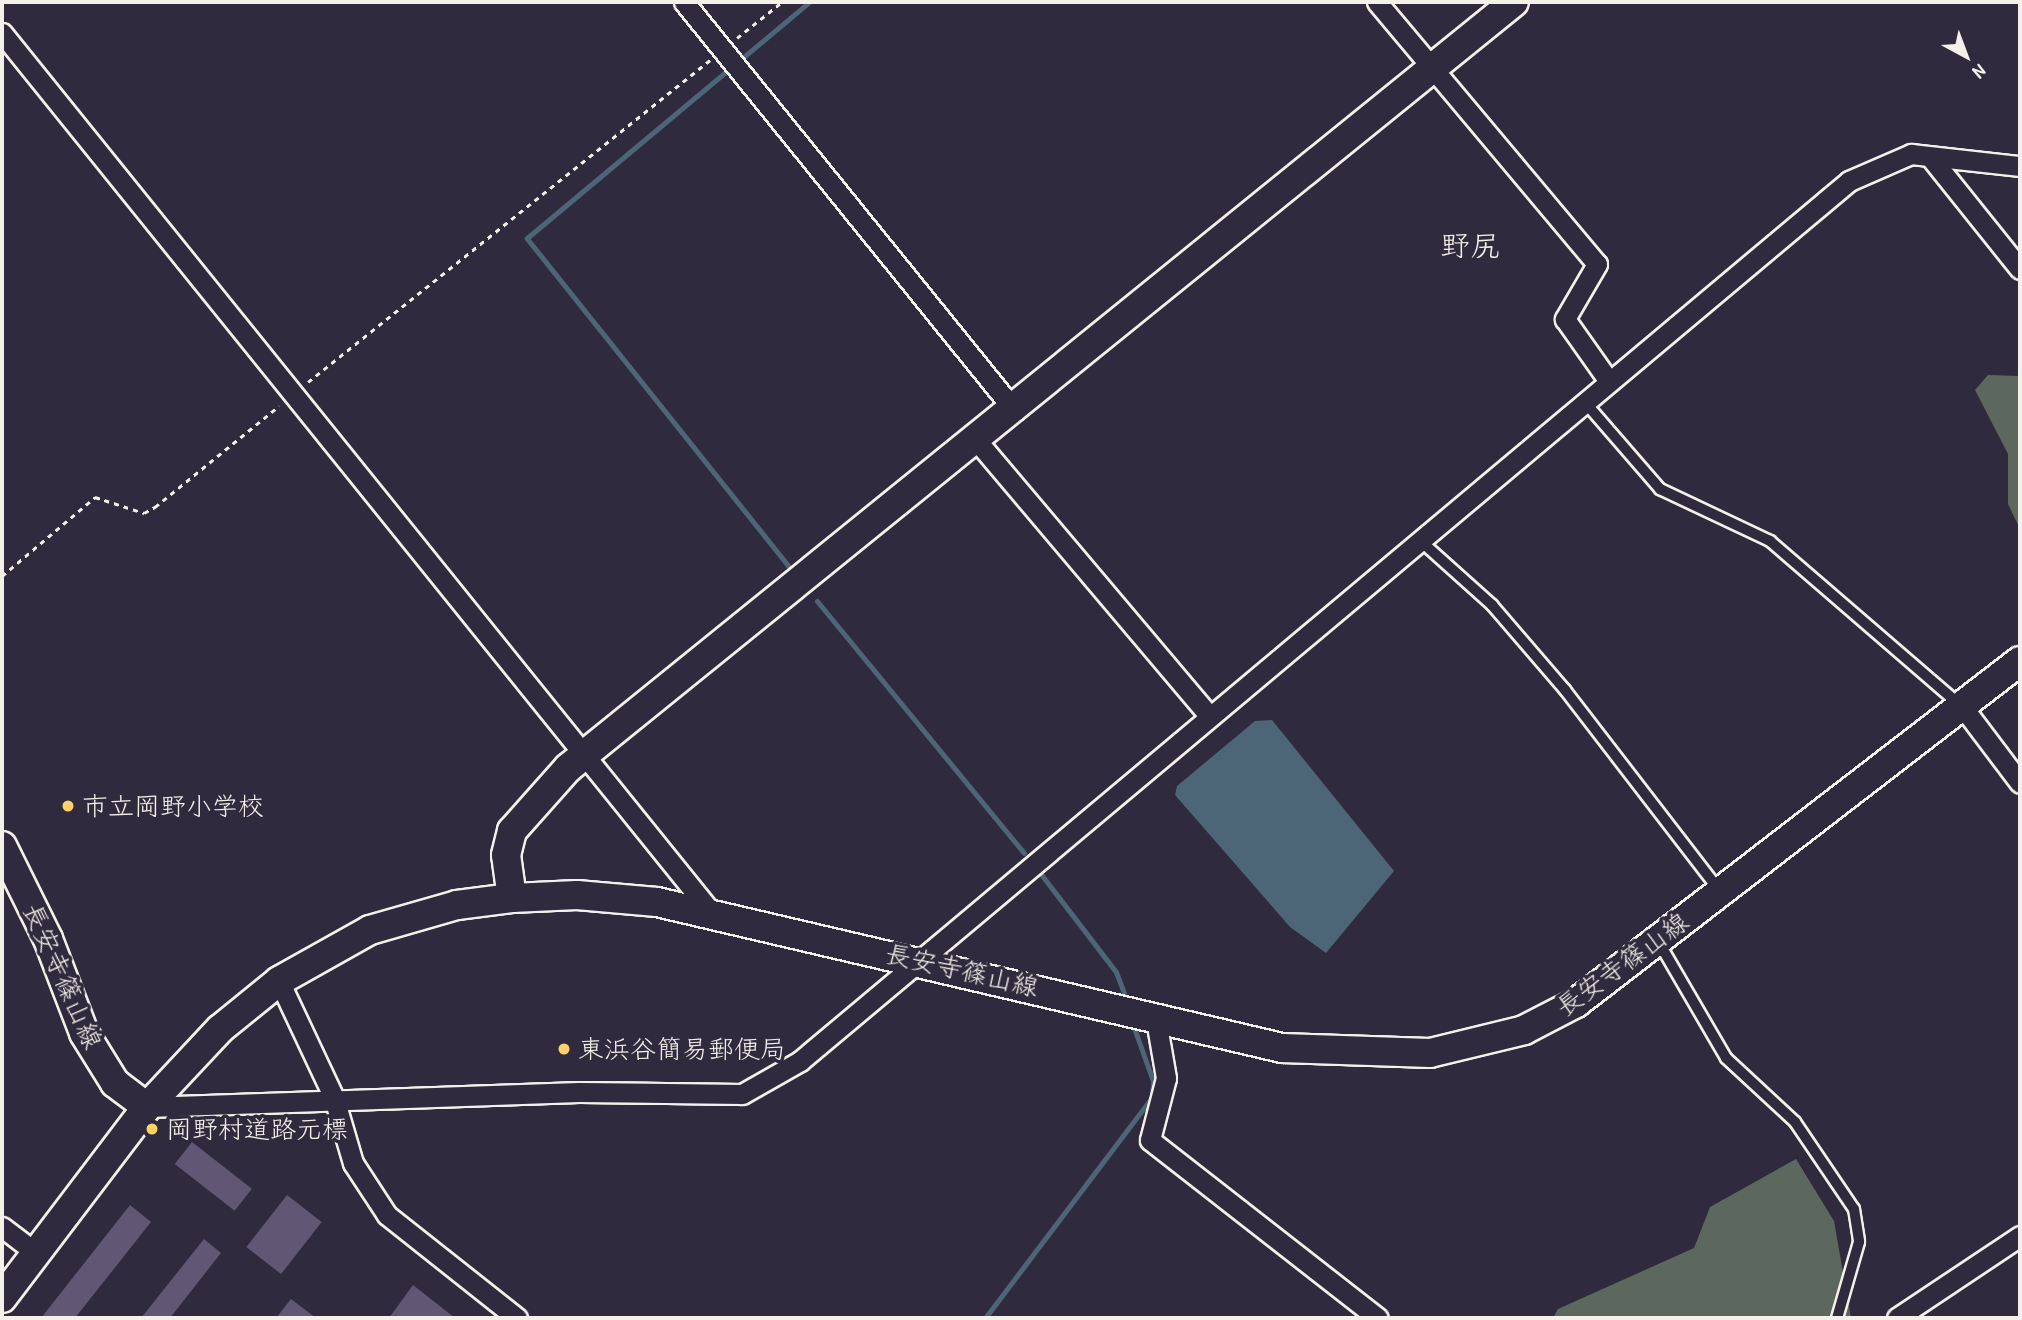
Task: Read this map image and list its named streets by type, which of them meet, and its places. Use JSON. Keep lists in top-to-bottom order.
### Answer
{
  "streets": {
    "main road": ["長安寺篠山線"]
  },
  "districts": ["野尻"],
  "places": ["市立岡野小学校", "東浜谷簡易郵便局", "岡野村道路元標"],
  "north": "bottom right"
}
